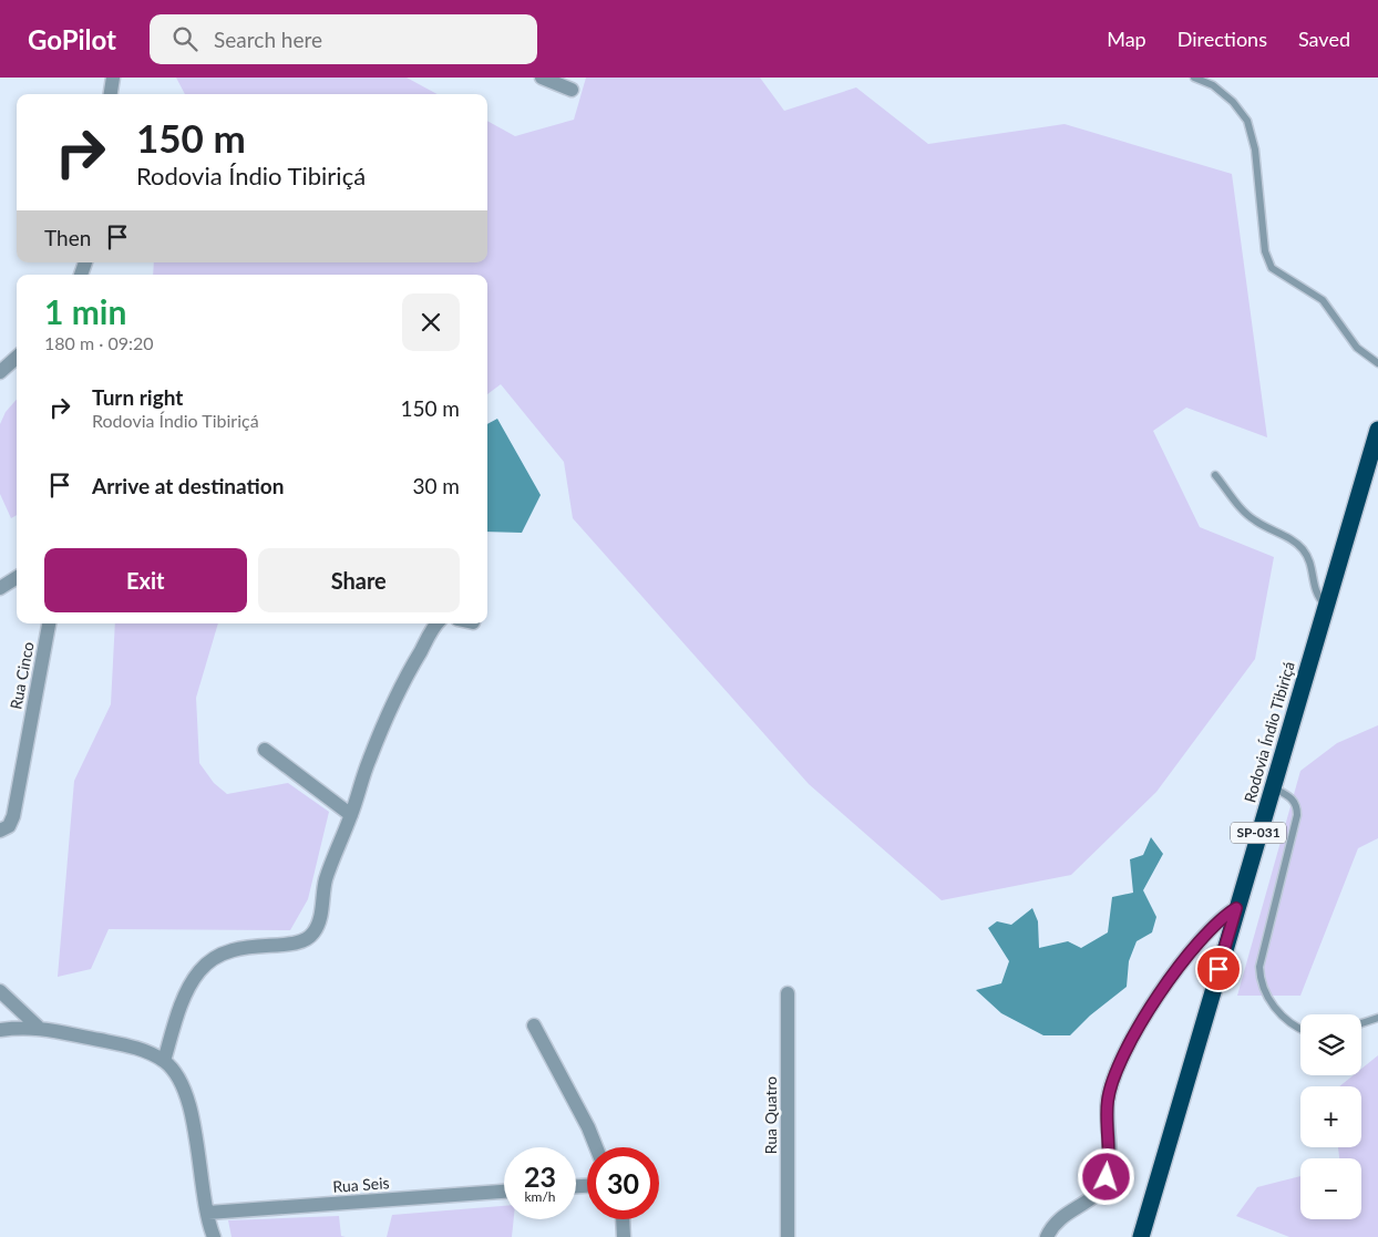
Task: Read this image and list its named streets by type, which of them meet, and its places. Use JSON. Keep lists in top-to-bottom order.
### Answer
{
  "streets": {
    "highway": ["Rodovia Índio Tibiriçá", "SP-031"],
    "street": ["Rua Cinco", "Rua Quatro", "Rua Seis"]
  },
  "page": {
    "header": "GoPilot",
    "search": "Search here",
    "nav": ["Map", "Directions", "Saved"],
    "turn": ["150 m", "Rodovia Índio Tibiriçá"],
    "then": "Then",
    "heading": ["1 min", "180 m · 09:20"],
    "list": [
      {
        "name": "Turn right",
        "note": "Rodovia Índio Tibiriçá",
        "value": "150 m"
      },
      {
        "name": "Arrive at destination",
        "value": "30 m"
      }
    ],
    "buttons": ["Exit", "Share"],
    "map_buttons": ["+", "−"],
    "speed": "23 km/h",
    "limit": "30"
  }
}
